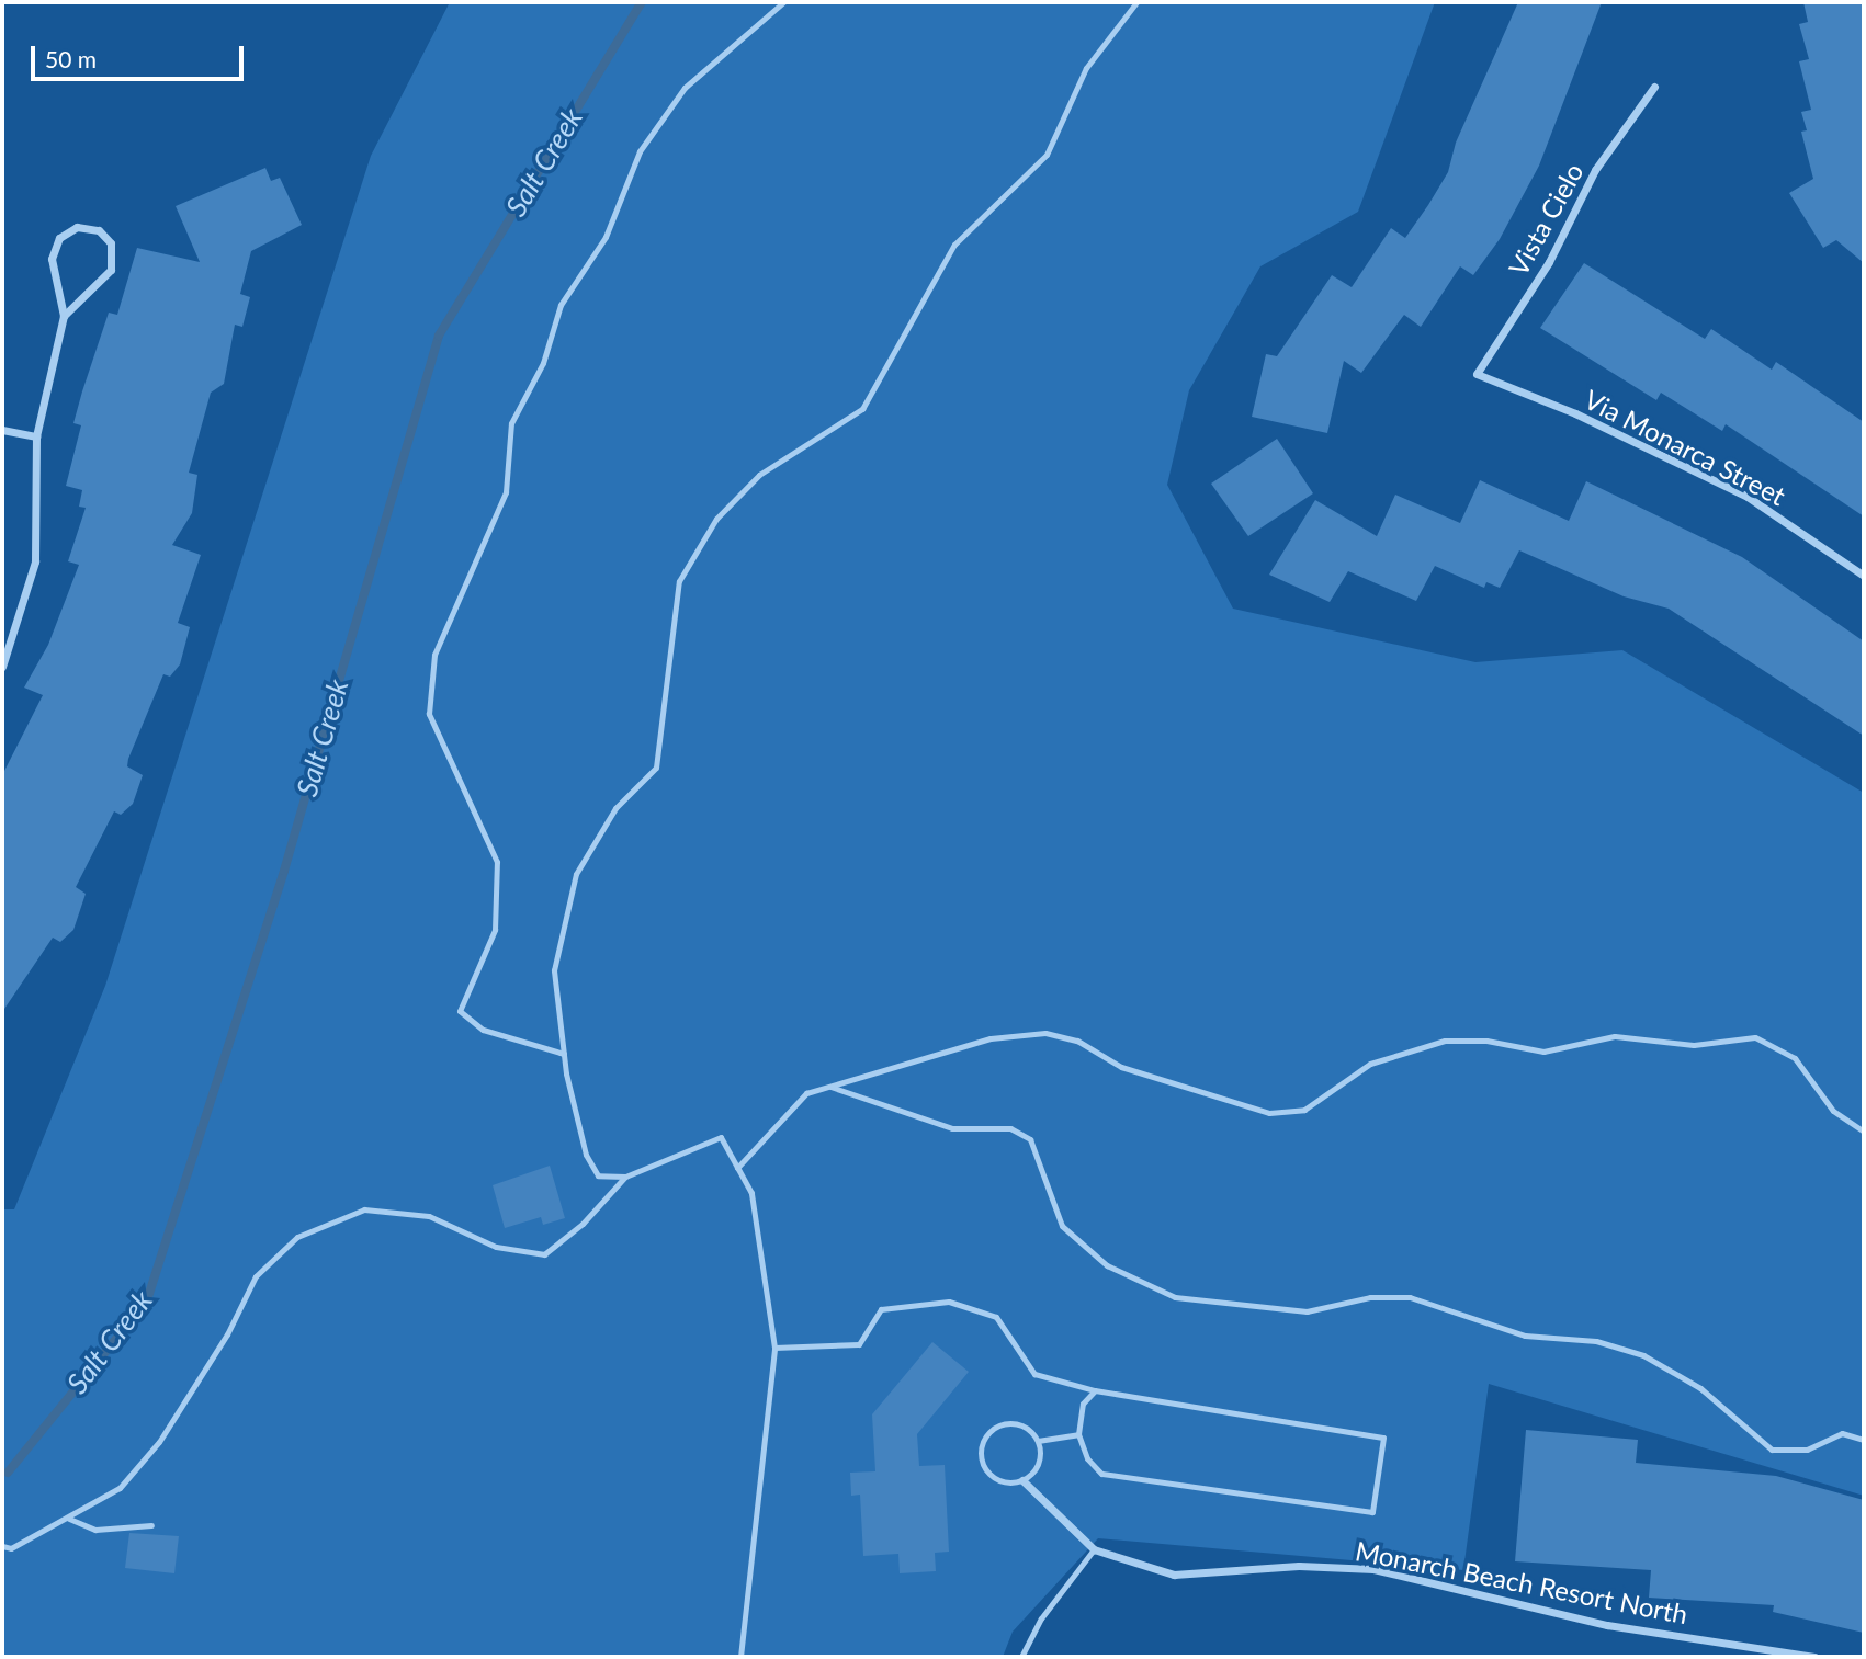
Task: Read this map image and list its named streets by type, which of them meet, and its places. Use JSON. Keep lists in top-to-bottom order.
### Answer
{
  "streets": {
    "street": ["Vista Cielo", "Via Monarca Street", "Monarch Beach Resort North"]
  },
  "crossings": [
    ["Vista Cielo", "Via Monarca Street"]
  ],
  "water": ["Salt Creek"],
  "scale_bar": "50 m"
}
